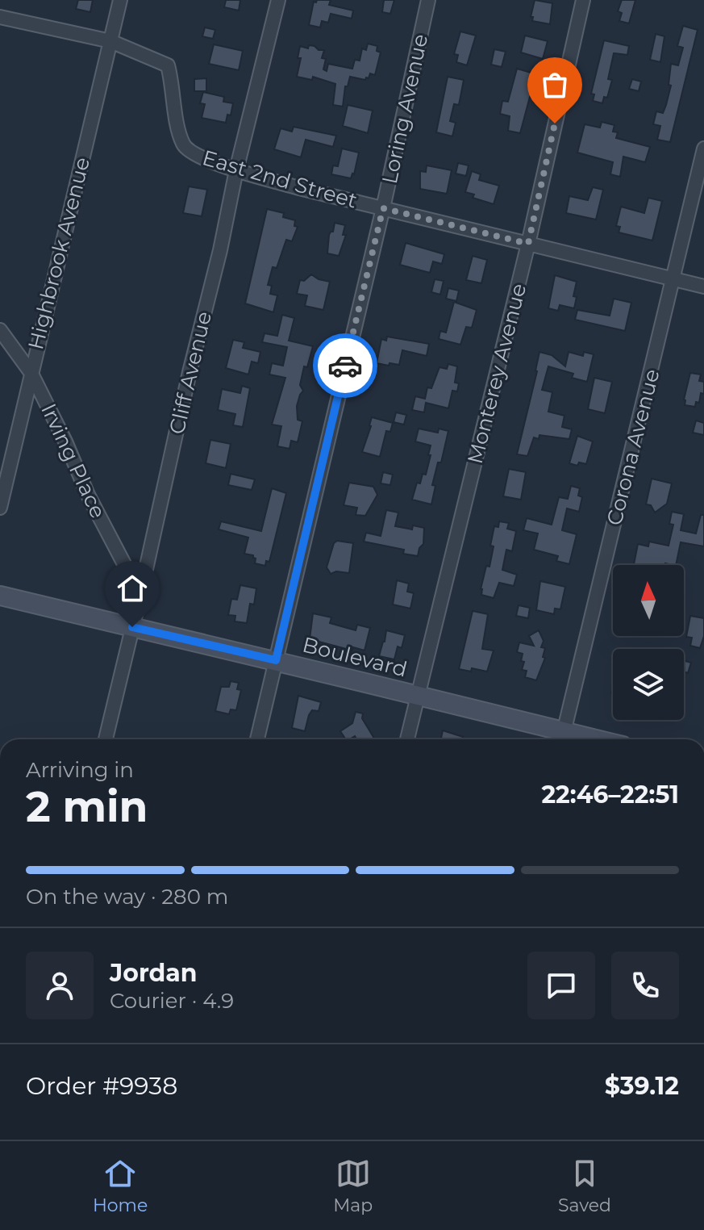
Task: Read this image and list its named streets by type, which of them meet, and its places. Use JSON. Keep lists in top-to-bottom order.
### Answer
{
  "streets": {
    "street": [
      "Loring Avenue",
      "East 2nd Street",
      "Highbrook Avenue",
      "Cliff Avenue",
      "Monterey Avenue",
      "Corona Avenue",
      "Irving Place",
      "Boulevard"
    ]
  },
  "crossings": [
    ["Loring Avenue", "East 2nd Street"],
    ["Loring Avenue", "Boulevard"],
    ["East 2nd Street", "Highbrook Avenue"],
    ["East 2nd Street", "Cliff Avenue"],
    ["East 2nd Street", "Monterey Avenue"],
    ["East 2nd Street", "Corona Avenue"],
    ["Highbrook Avenue", "Irving Place"],
    ["Cliff Avenue", "Irving Place"],
    ["Cliff Avenue", "Boulevard"],
    ["Monterey Avenue", "Boulevard"],
    ["Corona Avenue", "Boulevard"]
  ],
  "north": "top",
  "page": {
    "heading": ["2 min", "Arriving in", "22:46–22:51"],
    "panel": [
      "Jordan",
      "Courier · 4.9",
      "Order #9938",
      "$39.12"
    ],
    "bar": "On the way · 280 m",
    "tabs": ["Home", "Map", "Saved"]
  }
}
